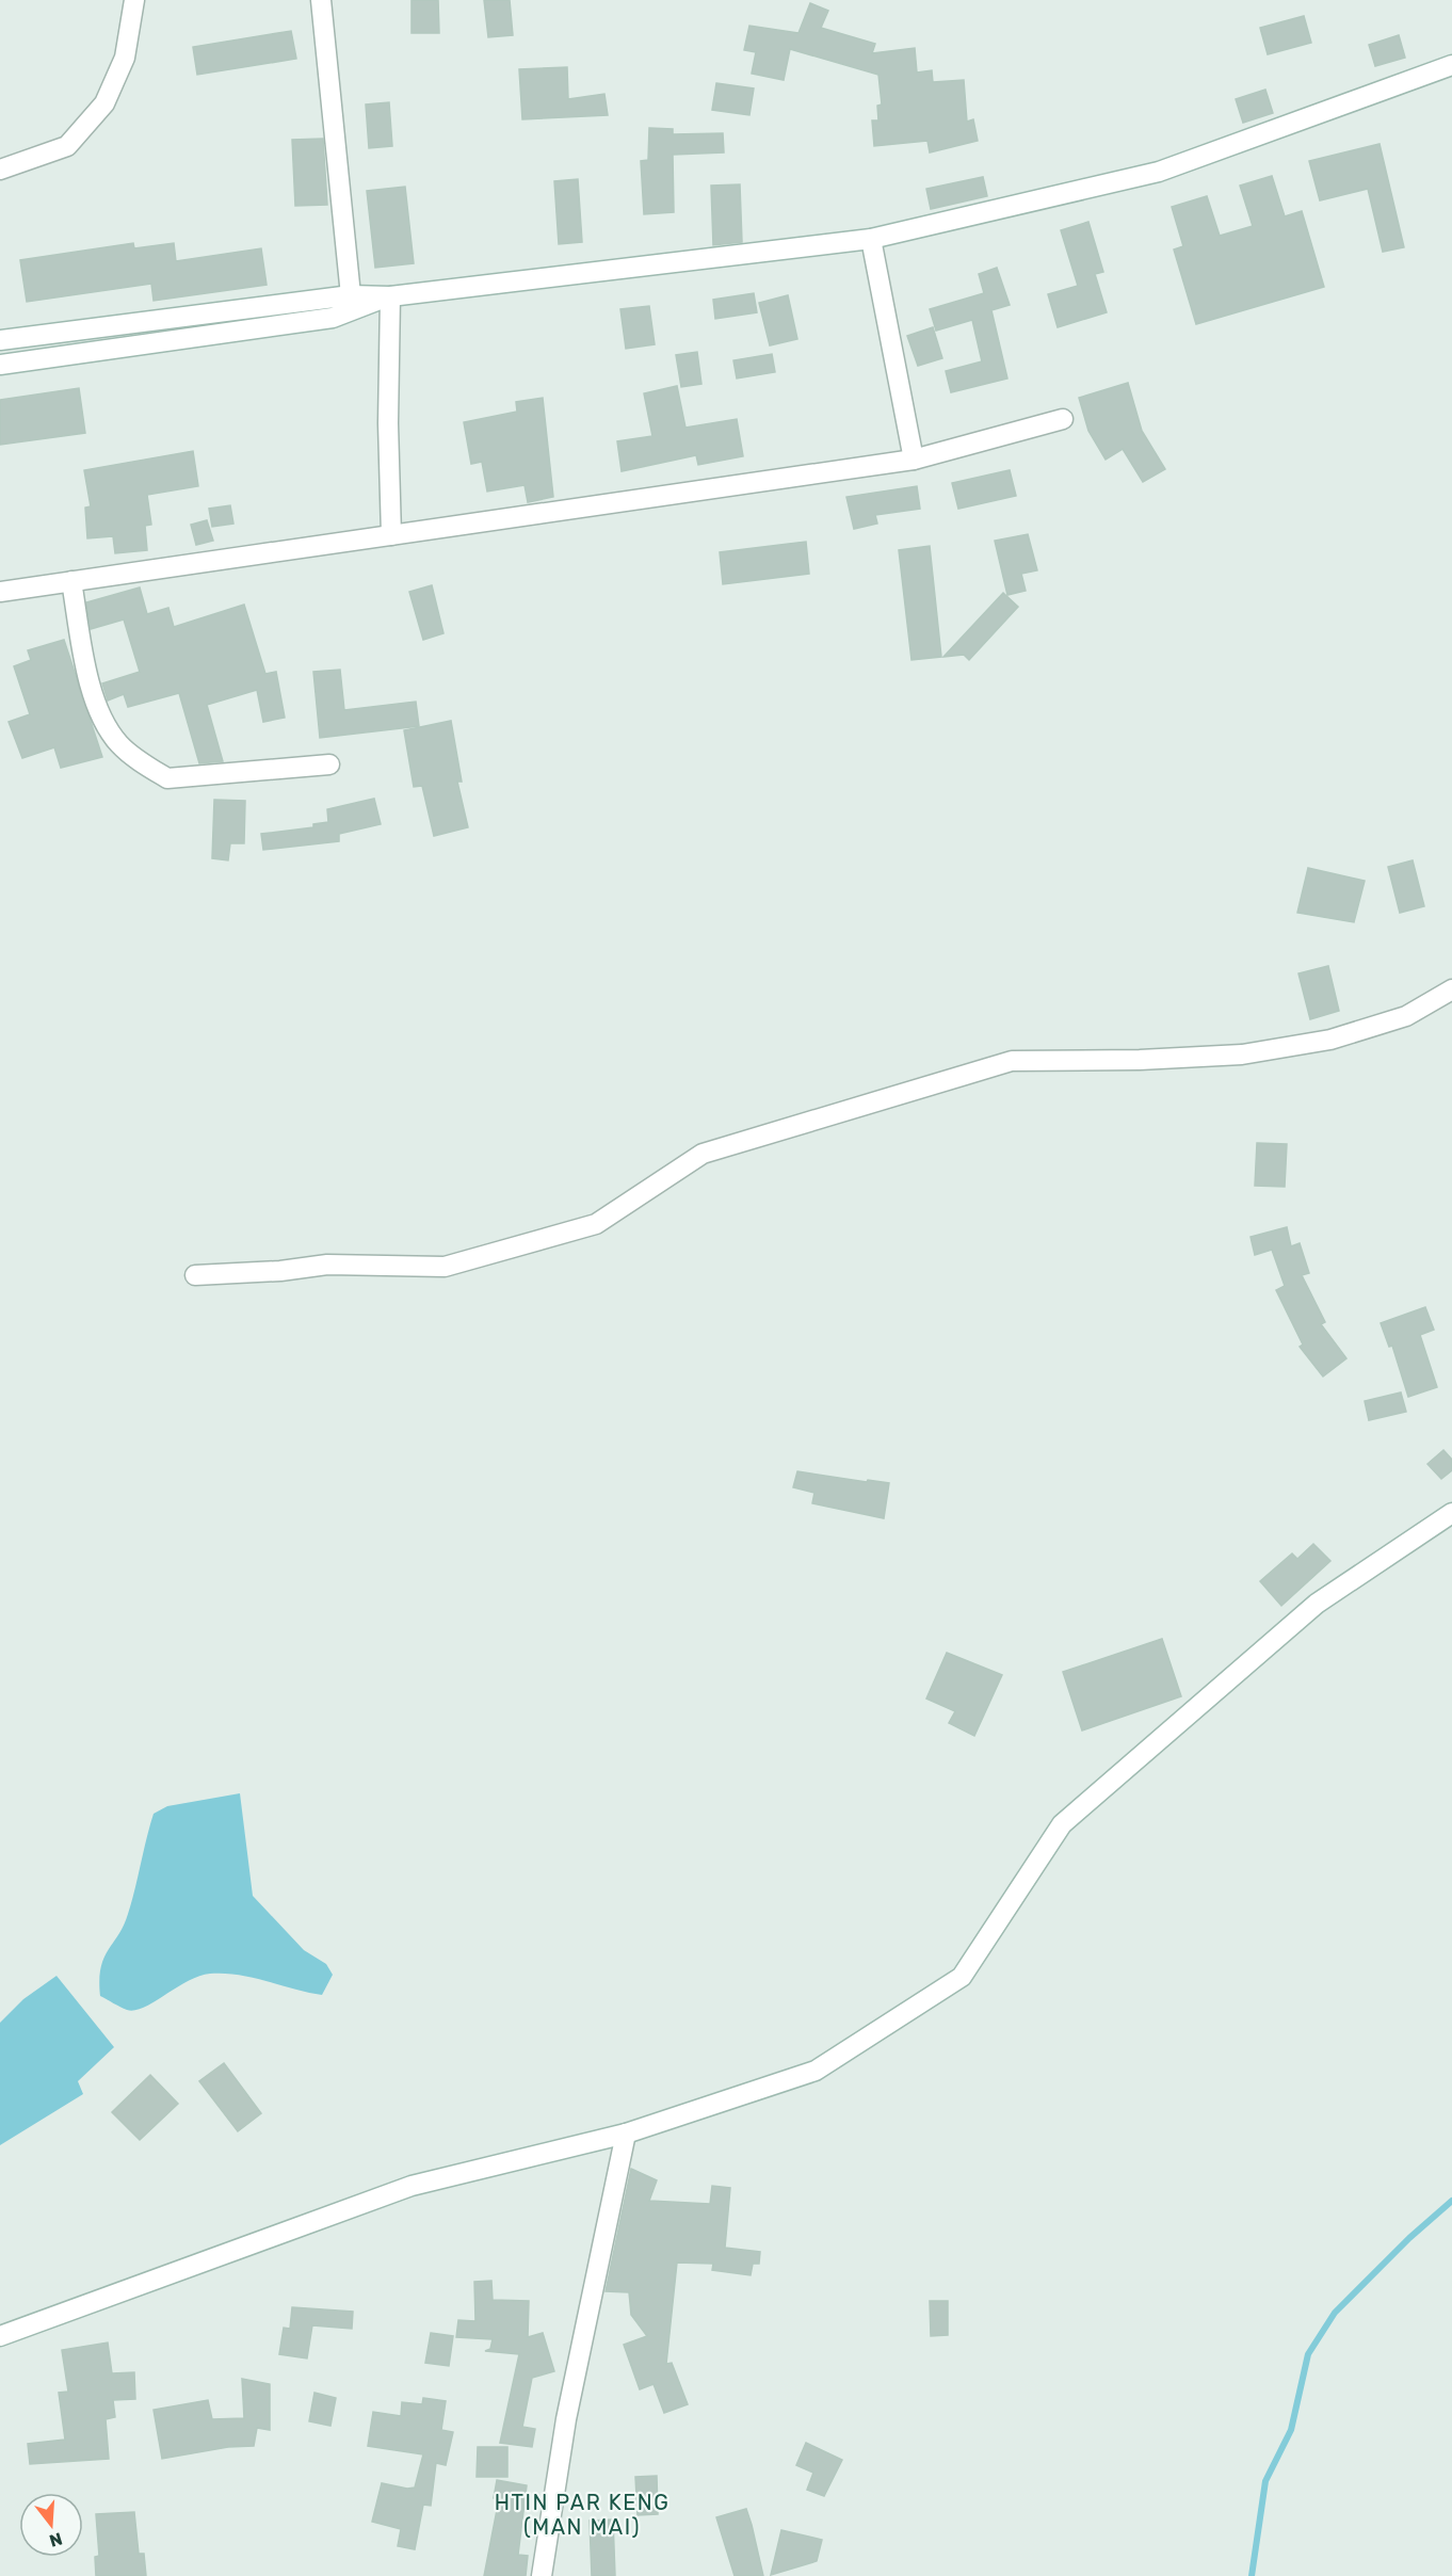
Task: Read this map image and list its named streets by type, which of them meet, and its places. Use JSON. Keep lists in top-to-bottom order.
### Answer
{
  "districts": ["HTIN PAR KENG (MAN MAI)"],
  "north": "bottom"
}
